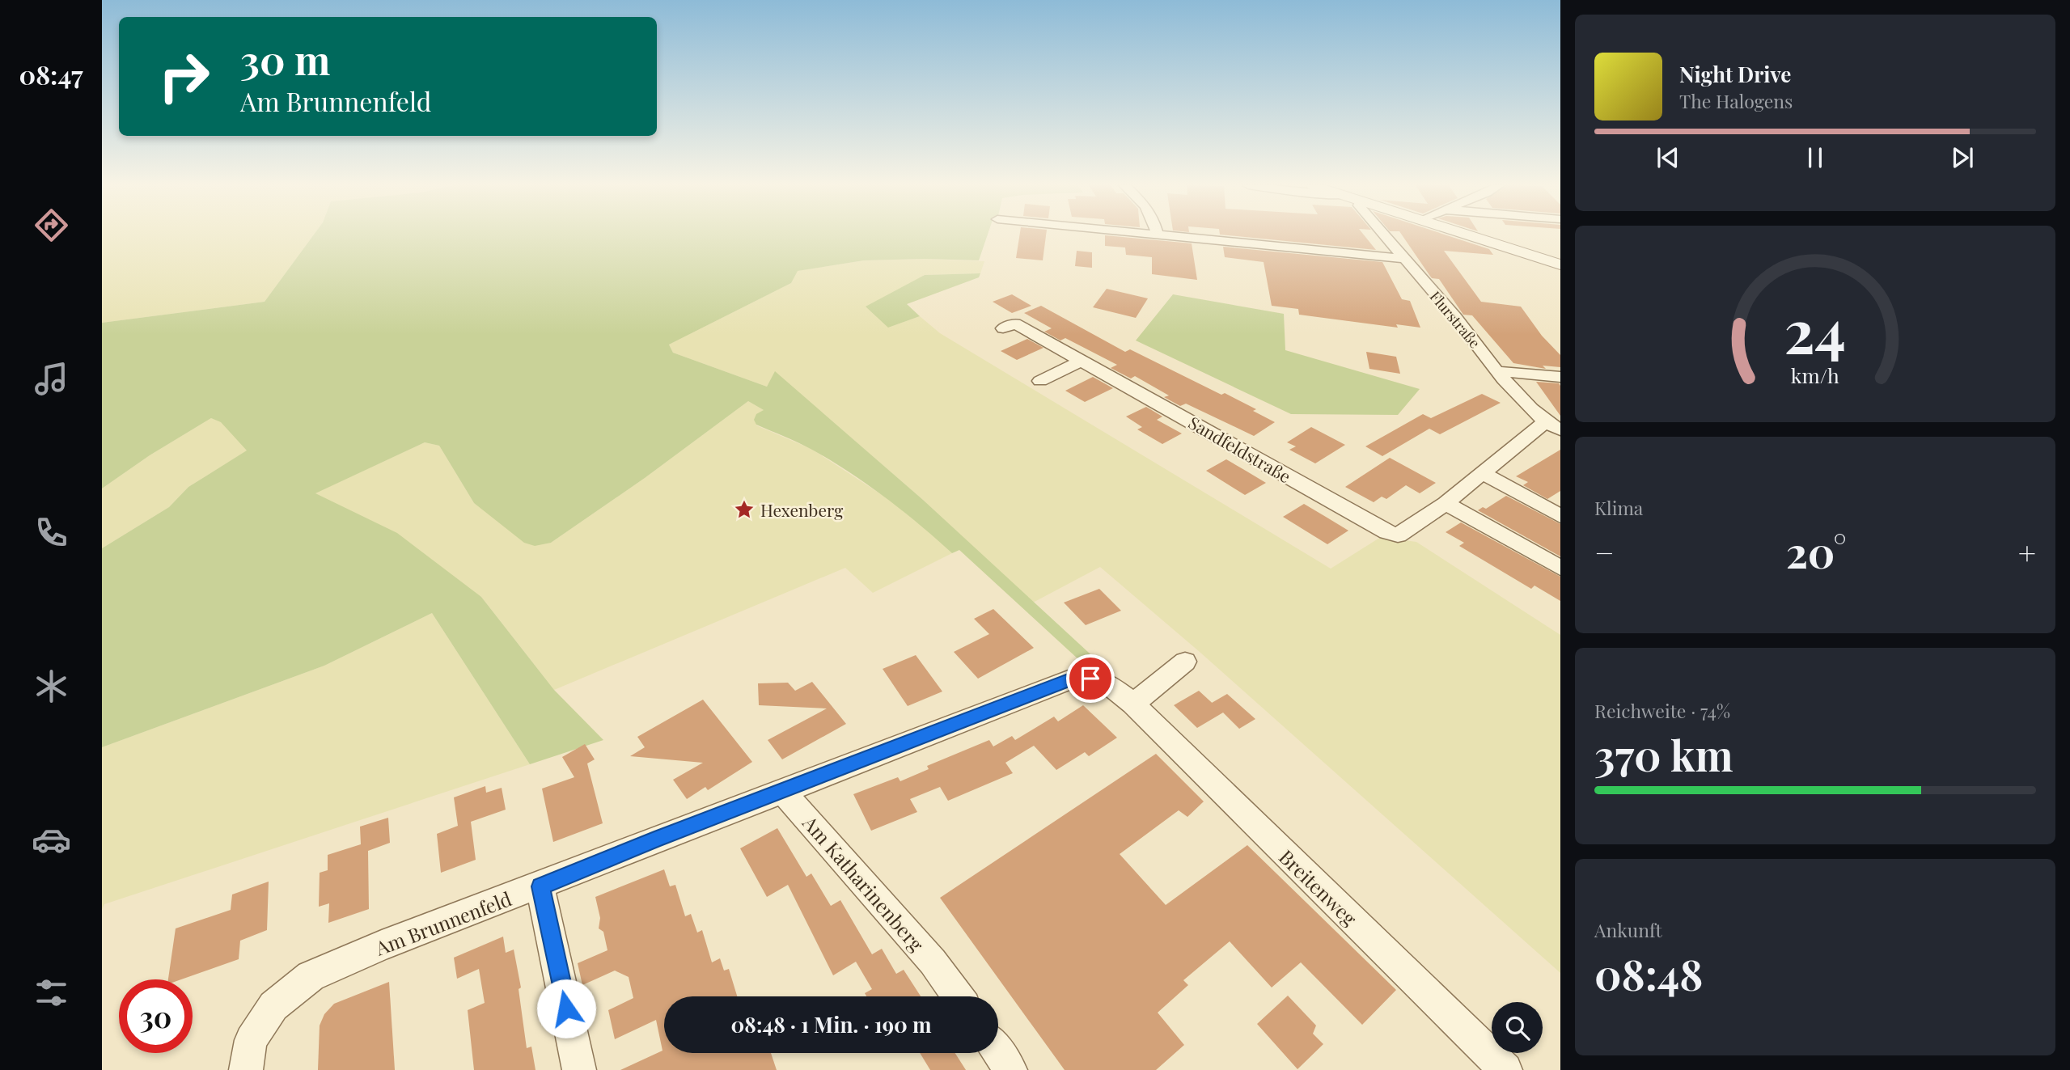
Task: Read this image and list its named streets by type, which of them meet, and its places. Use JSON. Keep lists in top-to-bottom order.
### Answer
{
  "streets": {
    "street": [
      "Flurstraße",
      "Sandfeldstraße",
      "Am Katharinenberg",
      "Breitenweg",
      "Am Brunnenfeld"
    ]
  },
  "crossings": [
    ["Am Katharinenberg", "Breitenweg"],
    ["Am Katharinenberg", "Am Brunnenfeld"],
    ["Breitenweg", "Am Brunnenfeld"]
  ],
  "places": {
    "place": ["Hexenberg"]
  },
  "page": {
    "tabs": "08:47",
    "turn": ["30 m", "Am Brunnenfeld"],
    "song": ["Night Drive", "The Halogens"],
    "tile": [
      "Klima",
      ["Reichweite · 74%", "370 km"],
      ["Ankunft", "08:48"]
    ],
    "heat": ["−", "20°", "+"],
    "limit": "30",
    "trip": "08:48 · 1 Min. · 190 m",
    "gauge": ["24", "km/h"]
  }
}
